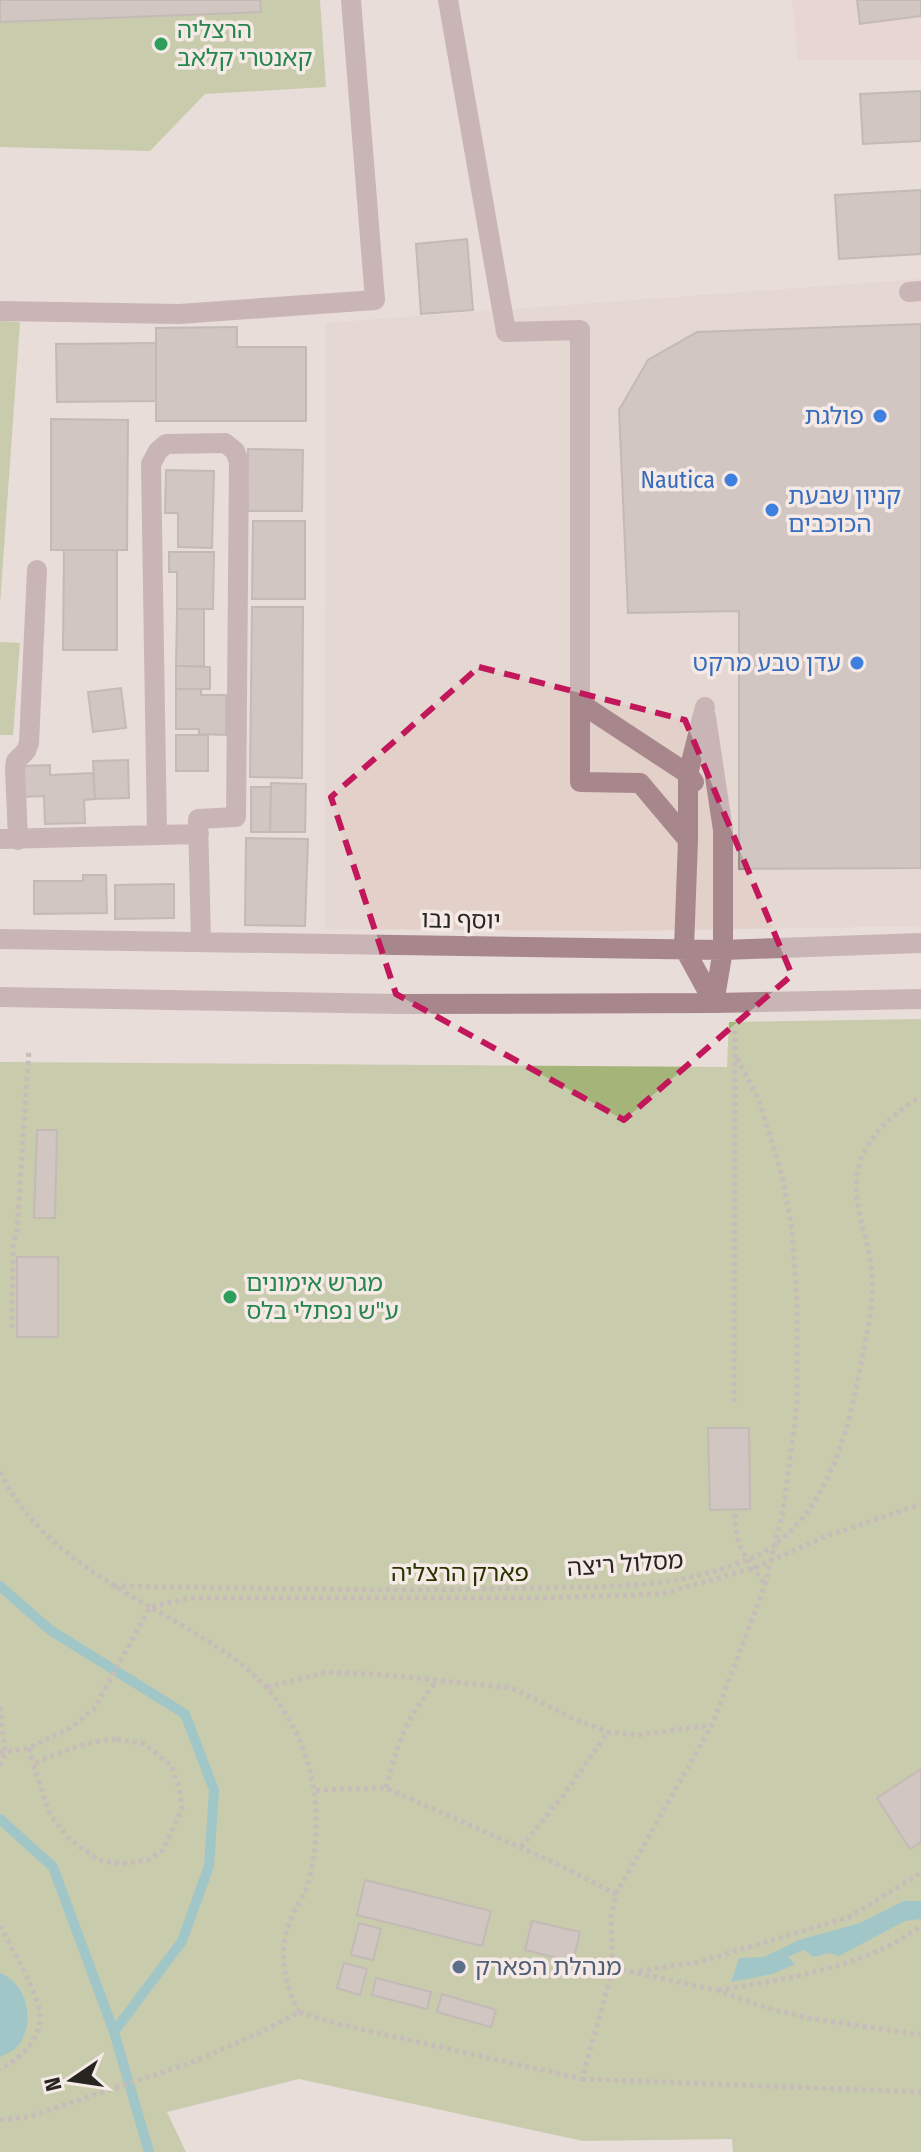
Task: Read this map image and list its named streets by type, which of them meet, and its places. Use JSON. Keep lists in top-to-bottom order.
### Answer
{
  "streets": {
    "street": ["יוסף נבו"],
    "path": ["מסלול ריצה"]
  },
  "parks": ["פארק הרצליה"],
  "places": [
    "הרצליה קאנטרי קלאב",
    "פולגת",
    "Nautica",
    "קניון שבעת הכוכבים",
    "עדן טבע מרקט",
    "מגרש אימונים ע\"ש נפתלי בלס",
    "מנהלת הפארק"
  ],
  "north": "left"
}
